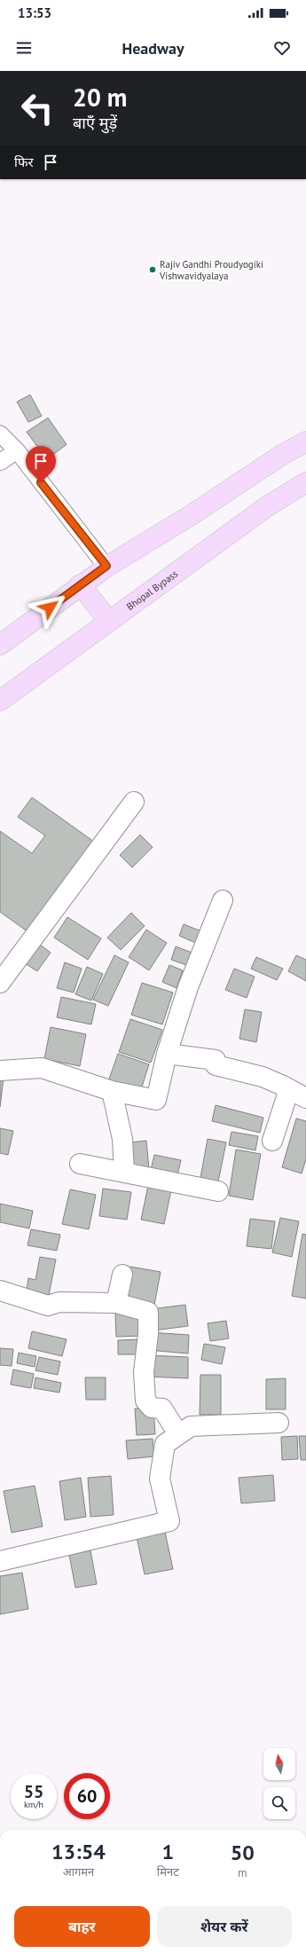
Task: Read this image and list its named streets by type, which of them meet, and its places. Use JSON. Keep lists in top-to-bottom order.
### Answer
{
  "streets": {
    "main road": ["Bhopal Bypass"]
  },
  "places": ["Rajiv Gandhi Proudyogiki Vishwavidyalaya"],
  "north": "top",
  "page": {
    "status": "13:53",
    "header": "Headway",
    "turn": ["20 m", "बाएँ मुड़ें"],
    "then": "फिर",
    "speed": "55 km/h",
    "limit": "60",
    "eta": [
      "13:54",
      "आगमन",
      "1",
      "मिनट",
      "50",
      "m"
    ],
    "buttons": ["बाहर", "शेयर करें"]
  }
}
